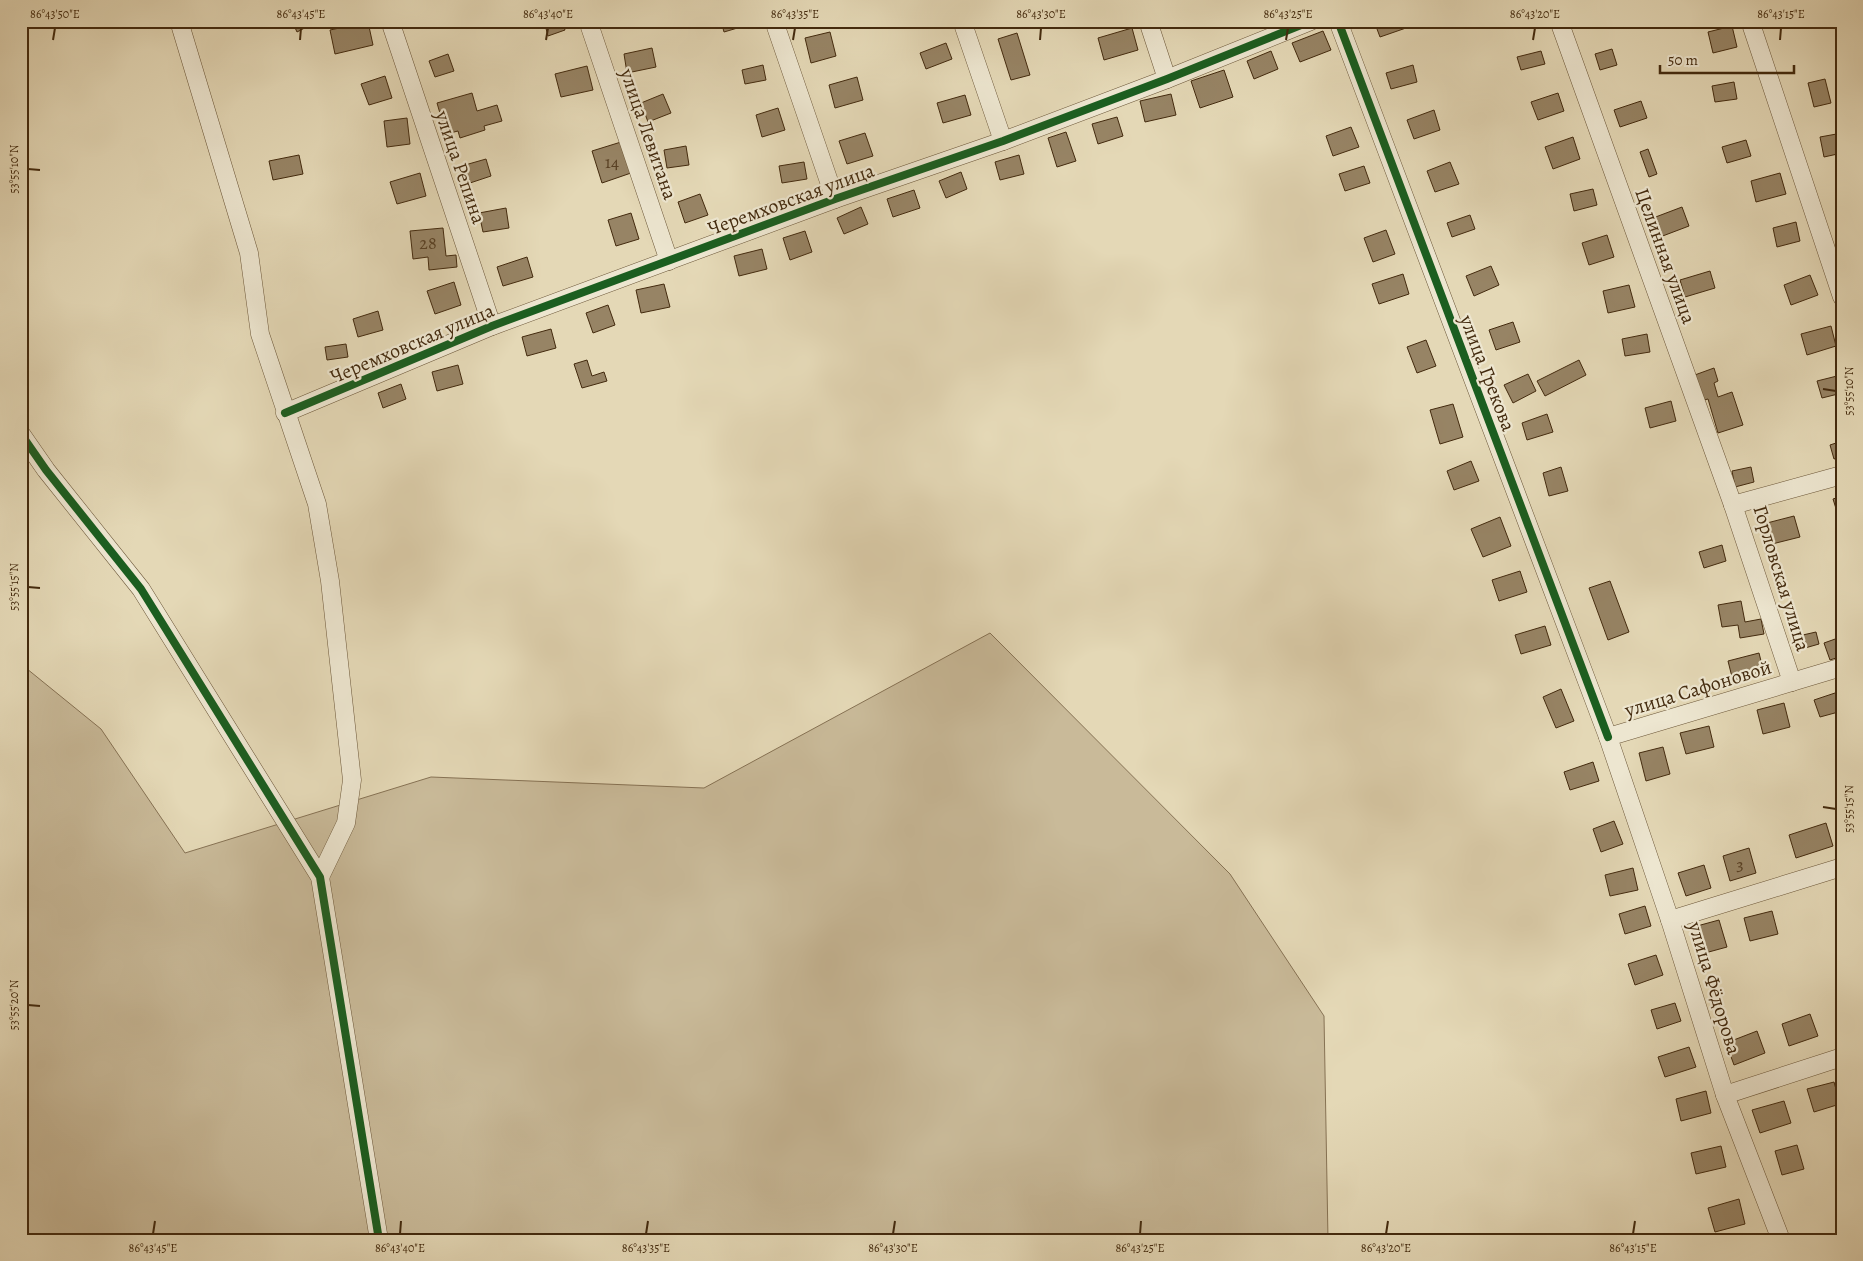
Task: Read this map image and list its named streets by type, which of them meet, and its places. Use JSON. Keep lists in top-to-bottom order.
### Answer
{
  "streets": {
    "street": [
      "улица Левитана",
      "улица Репина",
      "Черемховская улица",
      "Целинная улица",
      "улица Грекова",
      "Горловская улица",
      "улица Сафоновой",
      "улица Фёдорова"
    ]
  },
  "crossings": [
    ["улица Левитана", "Черемховская улица"],
    ["улица Репина", "Черемховская улица"],
    ["Целинная улица", "Горловская улица"],
    ["улица Грекова", "улица Сафоновой"],
    ["Горловская улица", "улица Сафоновой"],
    ["улица Сафоновой", "улица Фёдорова"]
  ],
  "house_numbers": ["14", "28", "3"],
  "scale_bar": "50 m",
  "coordinates": [
    "86°43'50\"E",
    "86°43'45\"E",
    "86°43'40\"E",
    "86°43'35\"E",
    "86°43'30\"E",
    "86°43'25\"E",
    "86°43'20\"E",
    "86°43'15\"E",
    "53°55'10\"N",
    "53°55'15\"N",
    "53°55'20\"N"
  ]
}
